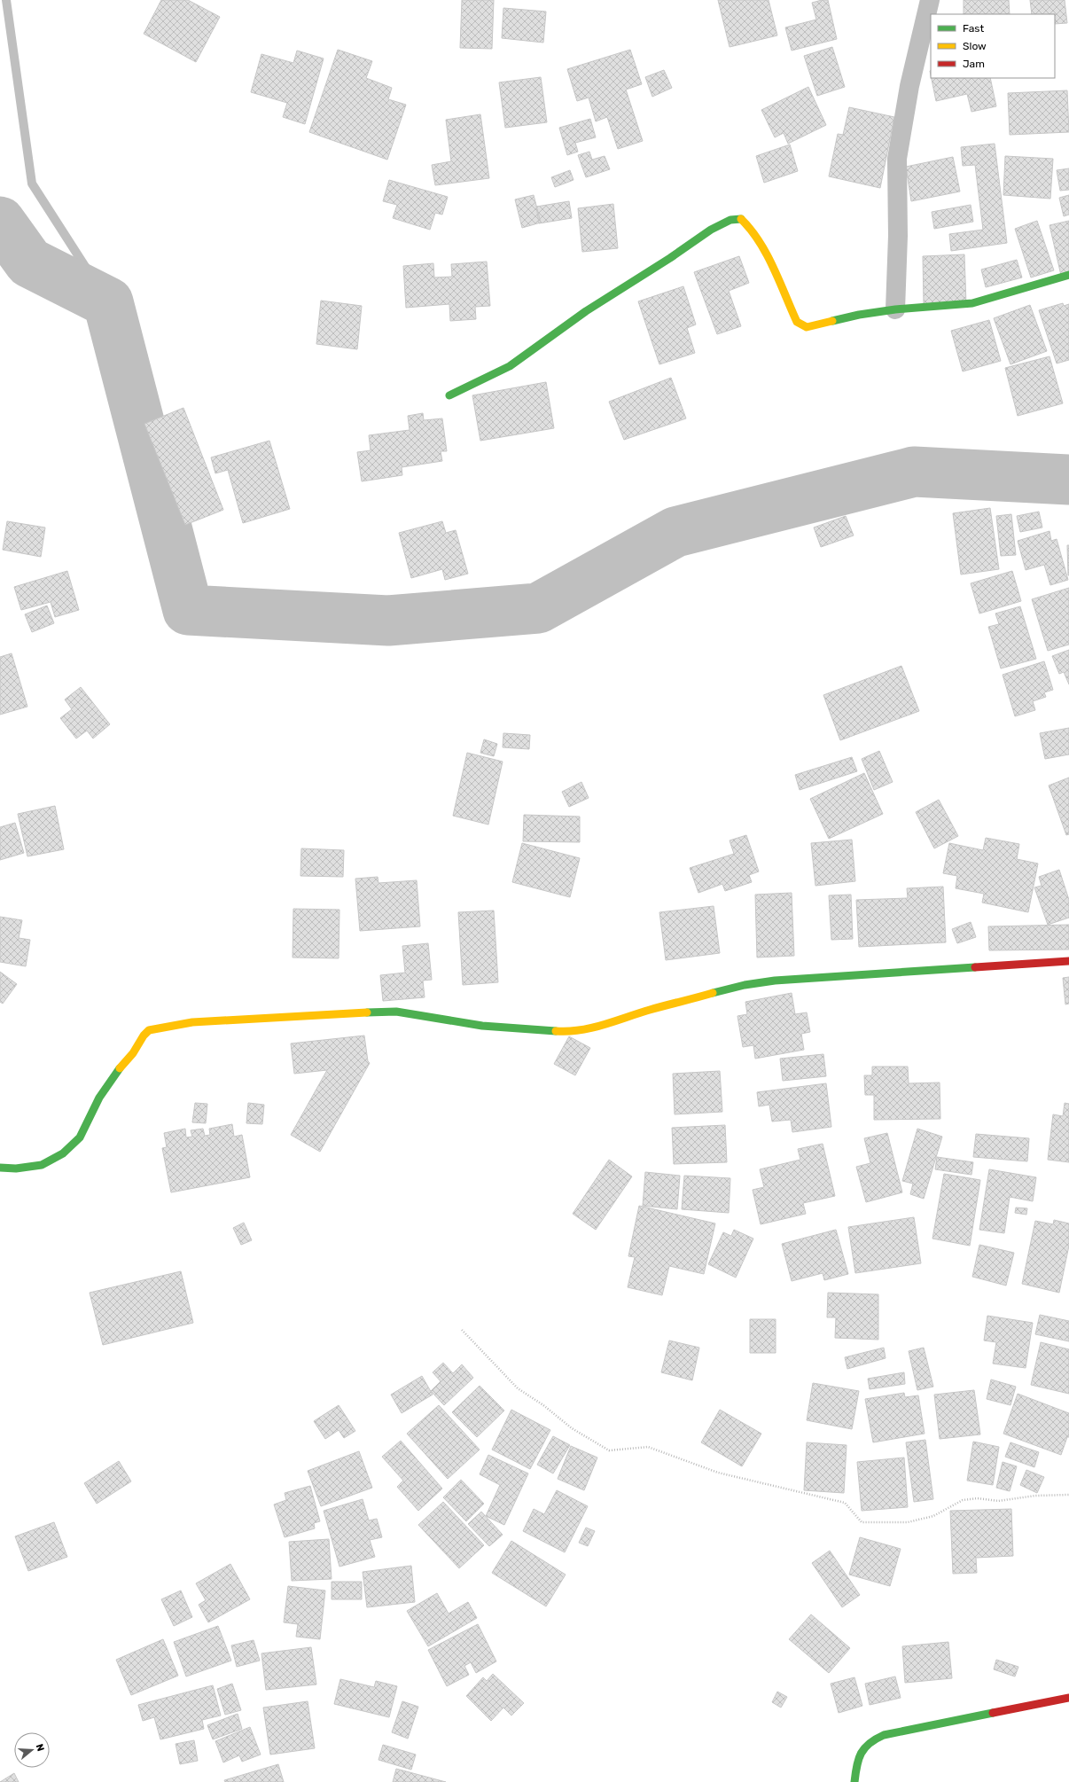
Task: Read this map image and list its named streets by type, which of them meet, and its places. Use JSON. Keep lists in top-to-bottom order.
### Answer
{
  "legend": ["Fast", "Slow", "Jam"],
  "north": "right"
}
